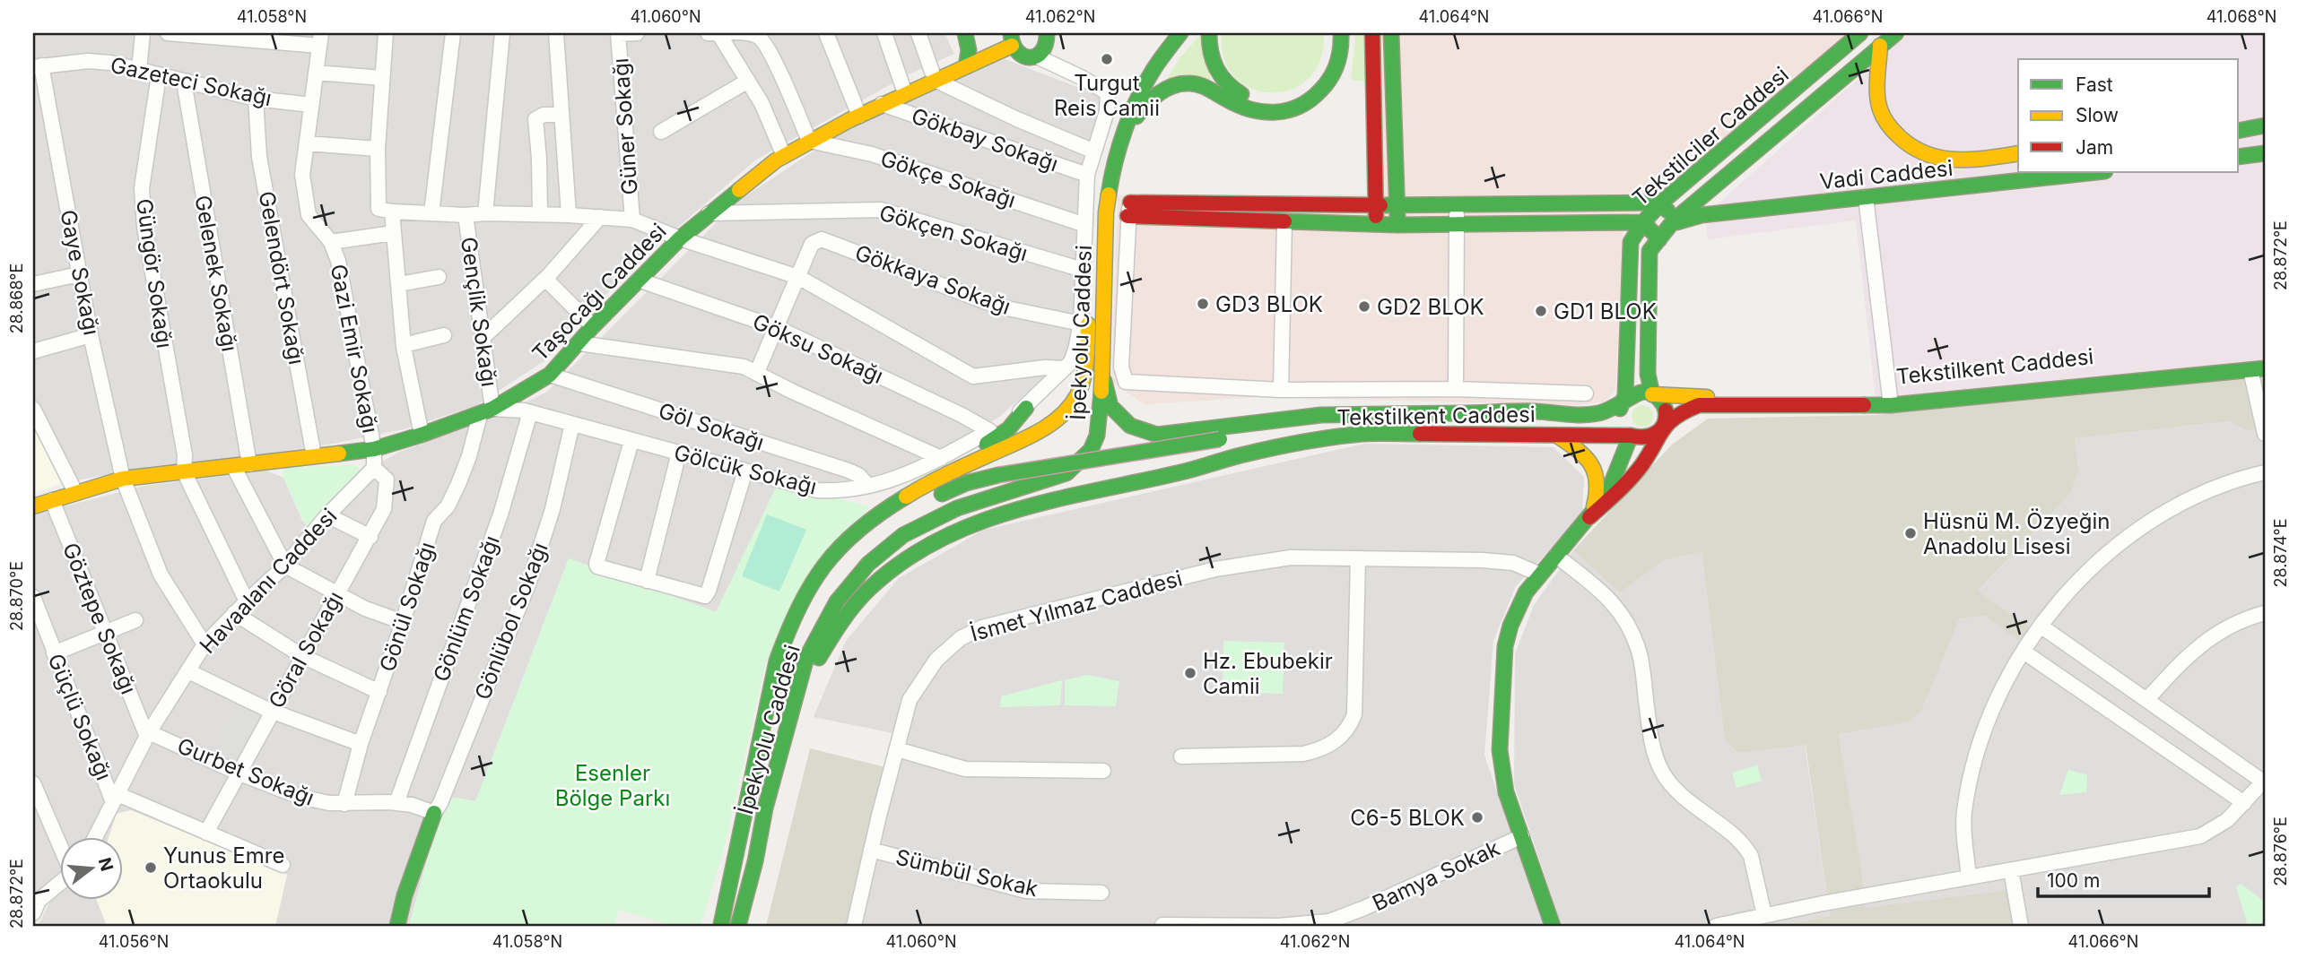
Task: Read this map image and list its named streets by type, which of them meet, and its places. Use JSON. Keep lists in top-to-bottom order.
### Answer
{
  "streets": {
    "main road": [
      "Tekstilciler Caddesi",
      "Vadi Caddesi",
      "Taşocağı Caddesi",
      "İpekyolu Caddesi",
      "Tekstilkent Caddesi"
    ],
    "street": [
      "Gazeteci Sokağı",
      "Güner Sokağı",
      "Gökbay Sokağı",
      "Gökçe Sokağı",
      "Gökçen Sokağı",
      "Gaye Sokağı",
      "Güngör Sokağı",
      "Gelenek Sokağı",
      "Gelendört Sokağı",
      "Gökkaya Sokağı",
      "Gençlik Sokağı",
      "Gazi Emir Sokağı",
      "Göksu Sokağı",
      "Göl Sokağı",
      "Gölcük Sokağı",
      "Havaalanı Caddesi",
      "İsmet Yılmaz Caddesi",
      "Gönül Sokağı",
      "Gönlüm Sokağı",
      "Göztepe Sokağı",
      "Gönlübol Sokağı",
      "Göral Sokağı",
      "Güçlü Sokağı",
      "Gurbet Sokağı",
      "Sümbül Sokak",
      "Bamya Sokak"
    ]
  },
  "crossings": [
    ["Gazeteci Sokağı", "Gaye Sokağı"],
    ["Gazeteci Sokağı", "Güngör Sokağı"],
    ["Gazeteci Sokağı", "Gelenek Sokağı"],
    ["Gazeteci Sokağı", "Gelendört Sokağı"],
    ["Gazeteci Sokağı", "Gazi Emir Sokağı"],
    ["Tekstilciler Caddesi", "Vadi Caddesi"],
    ["Tekstilciler Caddesi", "Tekstilkent Caddesi"],
    ["Gökbay Sokağı", "Taşocağı Caddesi"],
    ["Gökbay Sokağı", "Gölcük Sokağı"],
    ["Gökçe Sokağı", "Taşocağı Caddesi"],
    ["Gökçe Sokağı", "Gölcük Sokağı"],
    ["Gökçen Sokağı", "Taşocağı Caddesi"],
    ["Gökçen Sokağı", "Gölcük Sokağı"],
    ["Gaye Sokağı", "Taşocağı Caddesi"],
    ["Gaye Sokağı", "Havaalanı Caddesi"],
    ["Güngör Sokağı", "Taşocağı Caddesi"],
    ["Gelenek Sokağı", "Taşocağı Caddesi"],
    ["Gelendört Sokağı", "Taşocağı Caddesi"],
    ["Gökkaya Sokağı", "Gölcük Sokağı"],
    ["Taşocağı Caddesi", "Gençlik Sokağı"],
    ["Taşocağı Caddesi", "Gazi Emir Sokağı"],
    ["Taşocağı Caddesi", "Göksu Sokağı"],
    ["Taşocağı Caddesi", "Göl Sokağı"],
    ["Taşocağı Caddesi", "Gölcük Sokağı"],
    ["Taşocağı Caddesi", "Gönül Sokağı"],
    ["Taşocağı Caddesi", "Göztepe Sokağı"],
    ["Gençlik Sokağı", "Gölcük Sokağı"],
    ["Gençlik Sokağı", "Gönül Sokağı"],
    ["İpekyolu Caddesi", "Tekstilkent Caddesi"],
    ["Göksu Sokağı", "Gölcük Sokağı"],
    ["Göl Sokağı", "Gölcük Sokağı"],
    ["Gölcük Sokağı", "Gönül Sokağı"],
    ["Gölcük Sokağı", "Gönlüm Sokağı"],
    ["Gölcük Sokağı", "Gönlübol Sokağı"],
    ["Havaalanı Caddesi", "Göztepe Sokağı"],
    ["Havaalanı Caddesi", "Göral Sokağı"],
    ["Havaalanı Caddesi", "Güçlü Sokağı"],
    ["Havaalanı Caddesi", "Gurbet Sokağı"],
    ["İsmet Yılmaz Caddesi", "Sümbül Sokak"],
    ["Gönül Sokağı", "Gurbet Sokağı"],
    ["Gönlüm Sokağı", "Gurbet Sokağı"],
    ["Göztepe Sokağı", "Gurbet Sokağı"],
    ["Gönlübol Sokağı", "Gurbet Sokağı"],
    ["Göral Sokağı", "Gurbet Sokağı"]
  ],
  "parks": ["Esenler Bölge Parkı"],
  "places": [
    "Turgut Reis Camii",
    "GD3 BLOK",
    "GD2 BLOK",
    "GD1 BLOK",
    "Hüsnü M. Özyeğin Anadolu Lisesi",
    "Hz. Ebubekir Camii",
    "C6-5 BLOK",
    "Yunus Emre Ortaokulu"
  ],
  "legend": ["Fast", "Slow", "Jam"],
  "scale_bar": "100 m",
  "north": "right",
  "coordinates": [
    "41.058°N",
    "41.060°N",
    "41.062°N",
    "41.064°N",
    "41.066°N",
    "41.068°N",
    "28.872°E",
    "28.868°E",
    "28.874°E",
    "28.870°E",
    "28.876°E",
    "41.056°N"
  ]
}
